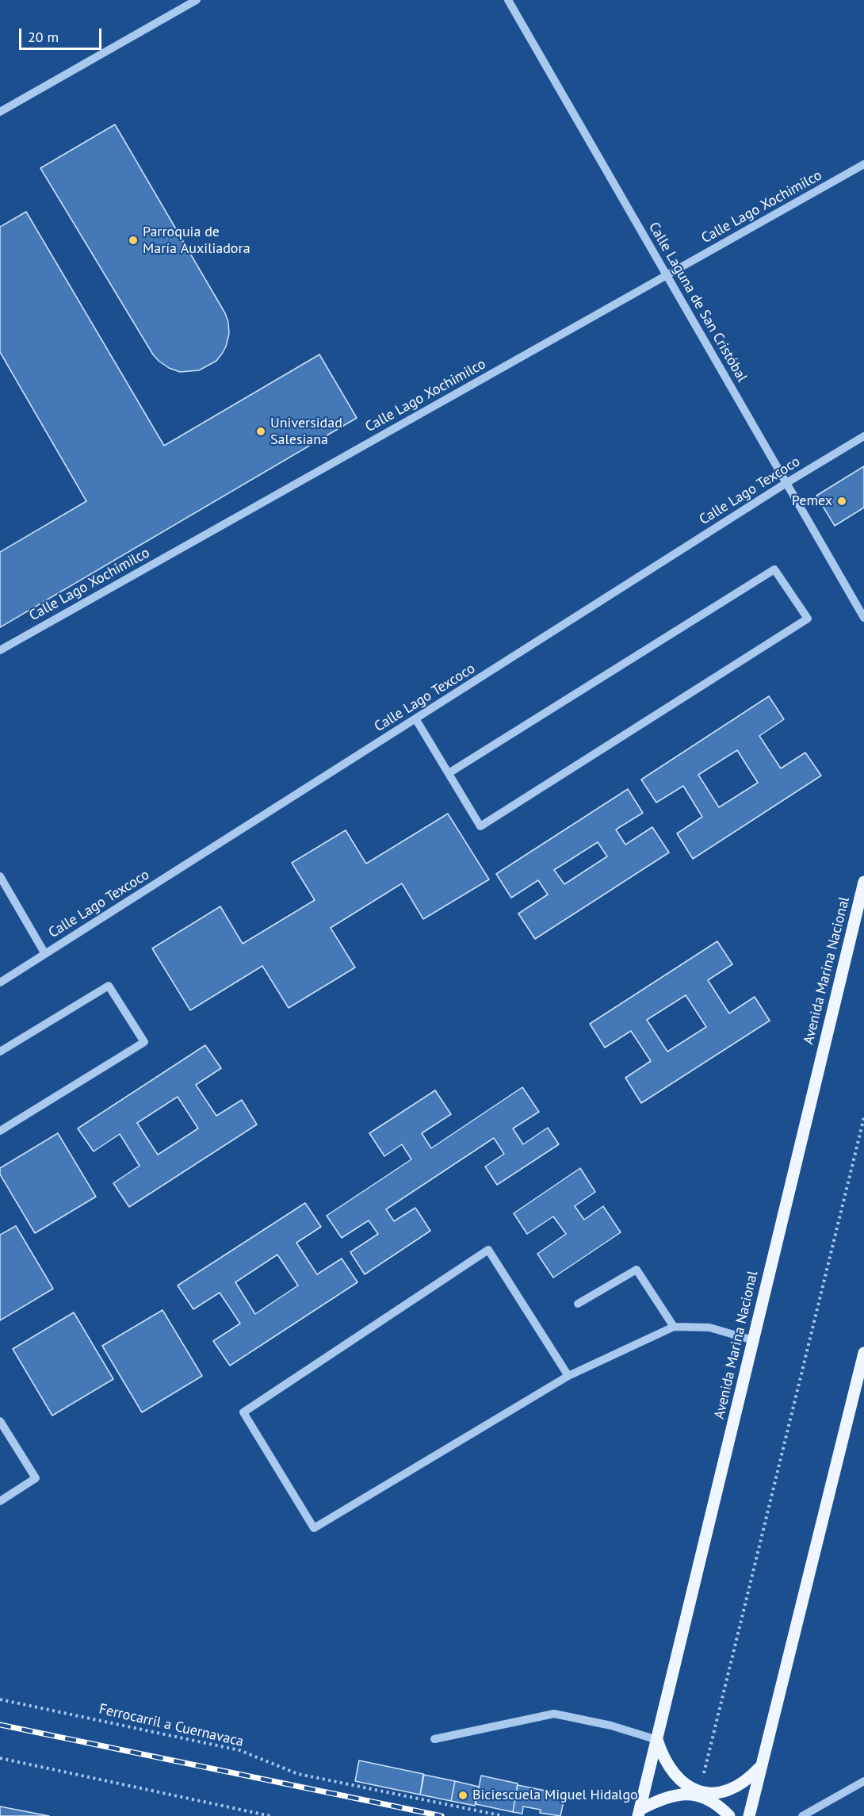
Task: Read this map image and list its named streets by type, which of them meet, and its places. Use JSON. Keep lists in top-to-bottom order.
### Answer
{
  "streets": {
    "main road": ["Avenida Marina Nacional"],
    "street": ["Calle Lago Xochimilco", "Calle Laguna de San Cristóbal", "Calle Lago Texcoco"],
    "path": ["Ferrocarril a Cuernavaca"]
  },
  "crossings": [
    ["Calle Lago Xochimilco", "Calle Laguna de San Cristóbal"],
    ["Calle Laguna de San Cristóbal", "Calle Lago Texcoco"]
  ],
  "places": [
    "Parroquia de María Auxiliadora",
    "Universidad Salesiana",
    "Pemex",
    "Biciescuela Miguel Hidalgo"
  ],
  "scale_bar": "20 m"
}
